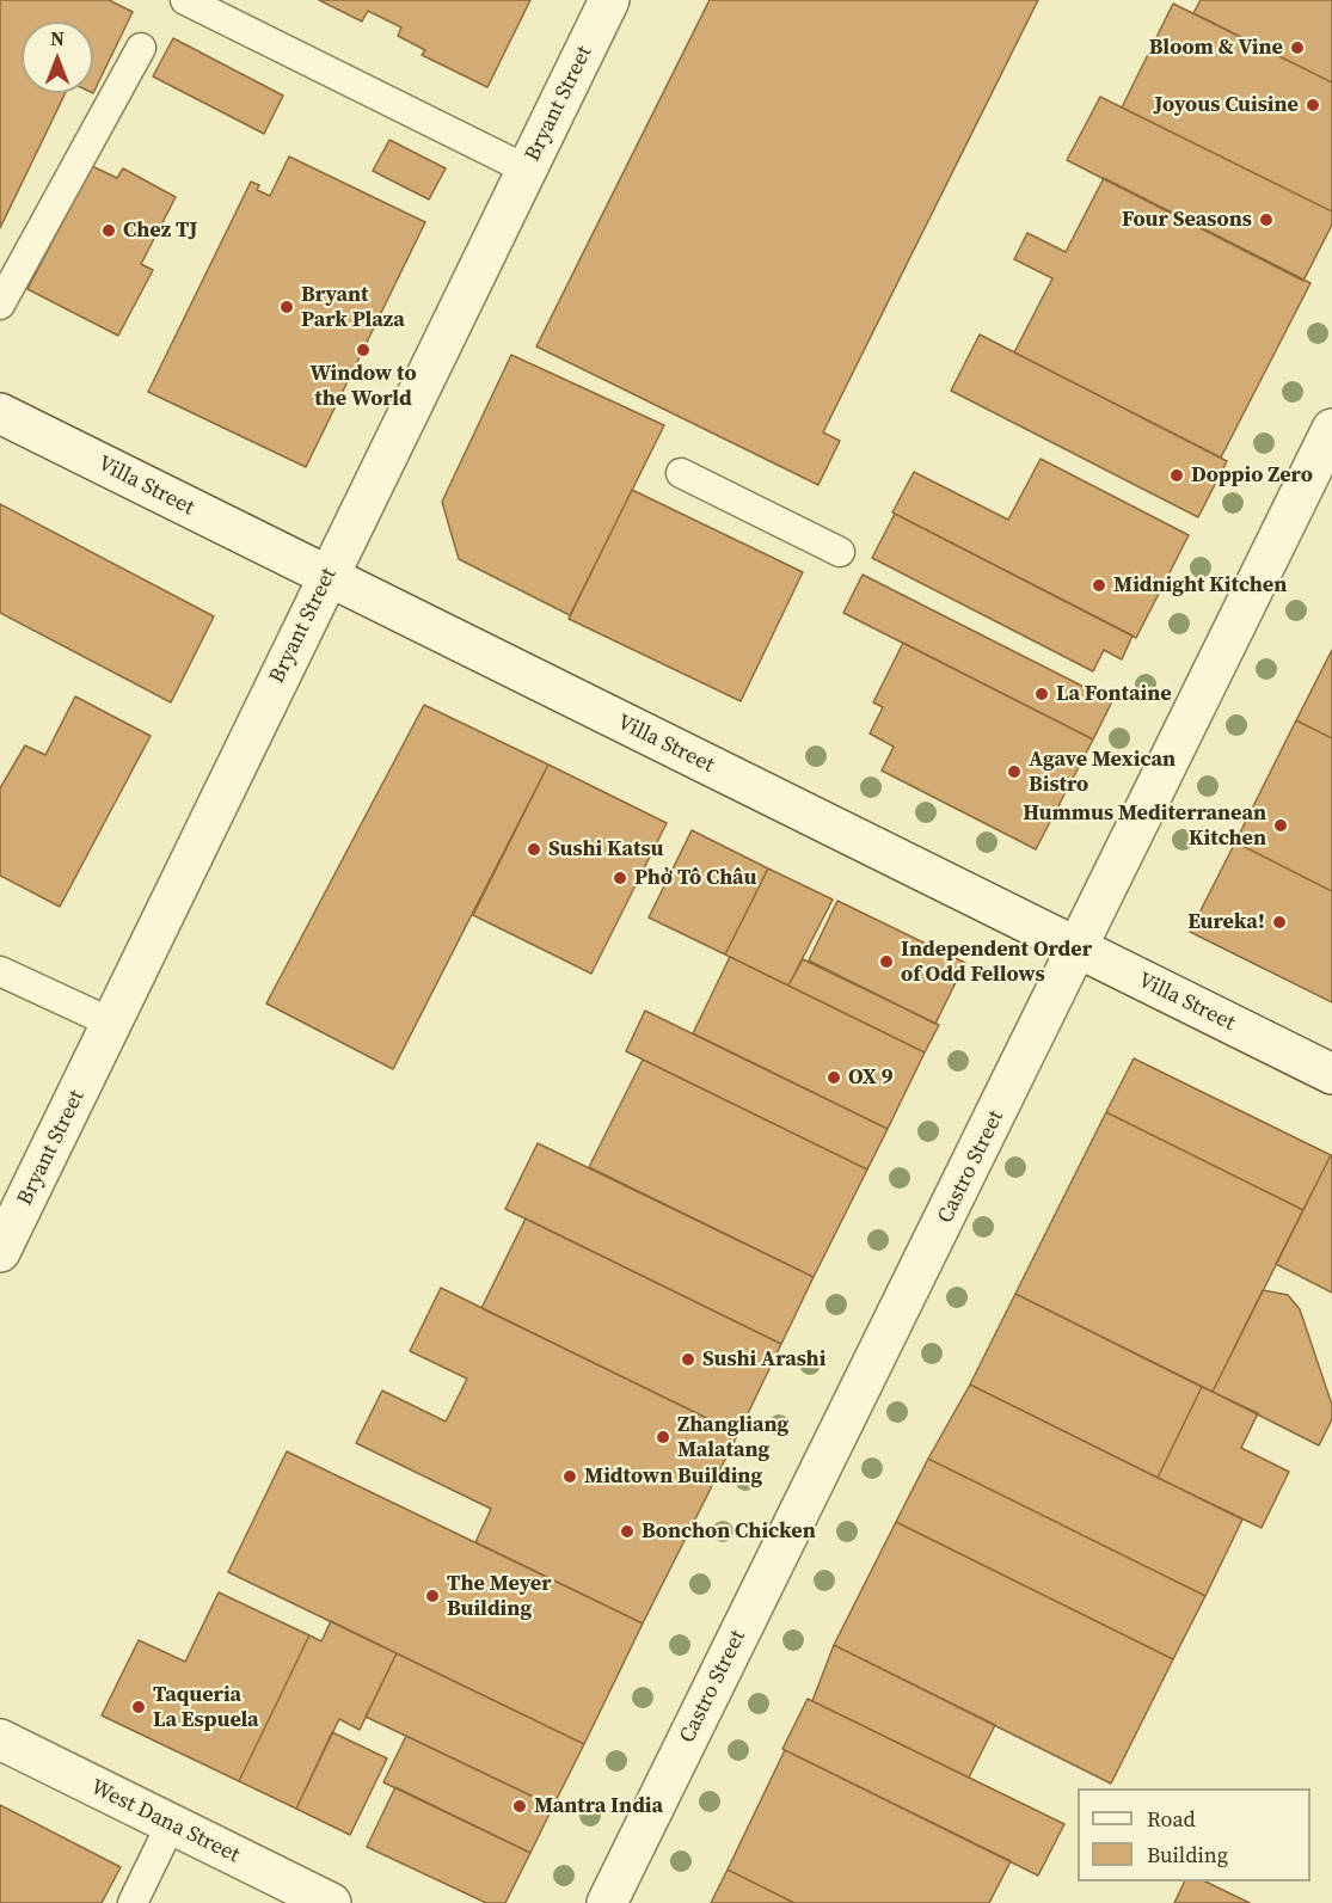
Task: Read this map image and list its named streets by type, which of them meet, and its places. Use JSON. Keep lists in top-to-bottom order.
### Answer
{
  "streets": {
    "street": [
      "Bryant Street",
      "Villa Street",
      "Castro Street",
      "West Dana Street"
    ]
  },
  "crossings": [
    ["Bryant Street", "Villa Street"],
    ["Villa Street", "Castro Street"]
  ],
  "places": [
    "Bloom & Vine",
    "Joyous Cuisine",
    "Four Seasons",
    "Chez TJ",
    "Bryant Park Plaza",
    "Window to the World",
    "Doppio Zero",
    "Midnight Kitchen",
    "La Fontaine",
    "Agave Mexican Bistro",
    "Hummus Mediterranean Kitchen",
    "Sushi Katsu",
    "Phở Tô Châu",
    "Eureka!",
    "Independent Order of Odd Fellows",
    "OX 9",
    "Sushi Arashi",
    "Zhangliang Malatang",
    "Midtown Building",
    "Bonchon Chicken",
    "The Meyer Building",
    "Taqueria La Espuela",
    "Mantra India"
  ],
  "legend": ["Road", "Building"],
  "north": "top"
}
